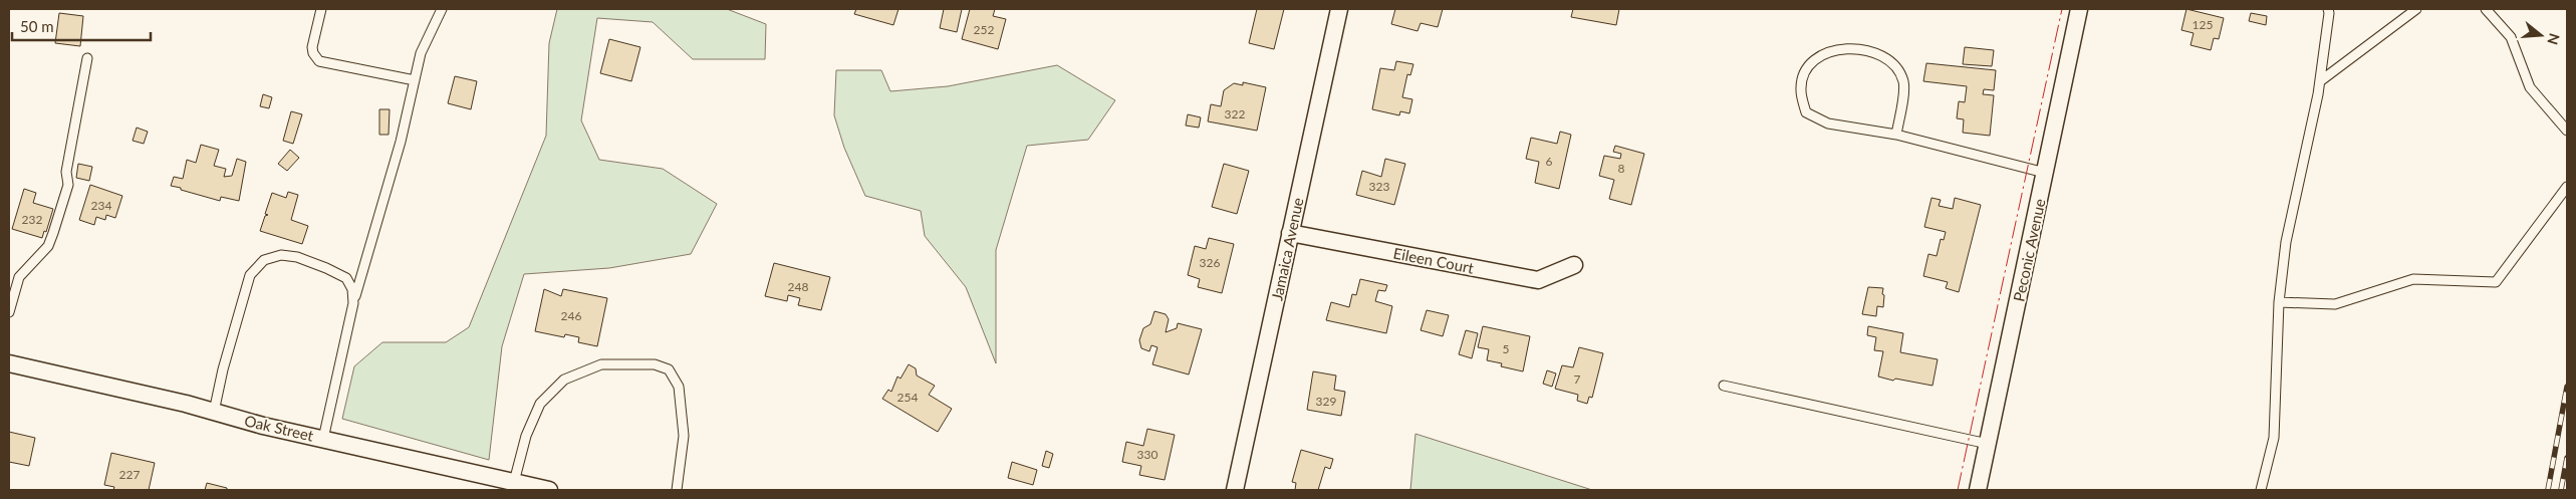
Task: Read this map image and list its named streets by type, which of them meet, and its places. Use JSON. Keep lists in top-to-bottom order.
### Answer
{
  "streets": {
    "street": [
      "Jamaica Avenue",
      "Peconic Avenue",
      "Eileen Court",
      "Oak Street"
    ]
  },
  "crossings": [
    ["Jamaica Avenue", "Eileen Court"]
  ],
  "house_numbers": [
    "125",
    "252",
    "322",
    "6",
    "8",
    "323",
    "234",
    "232",
    "326",
    "248",
    "246",
    "5",
    "7",
    "254",
    "329",
    "330",
    "227"
  ],
  "scale_bar": "50 m",
  "north": "right"
}
